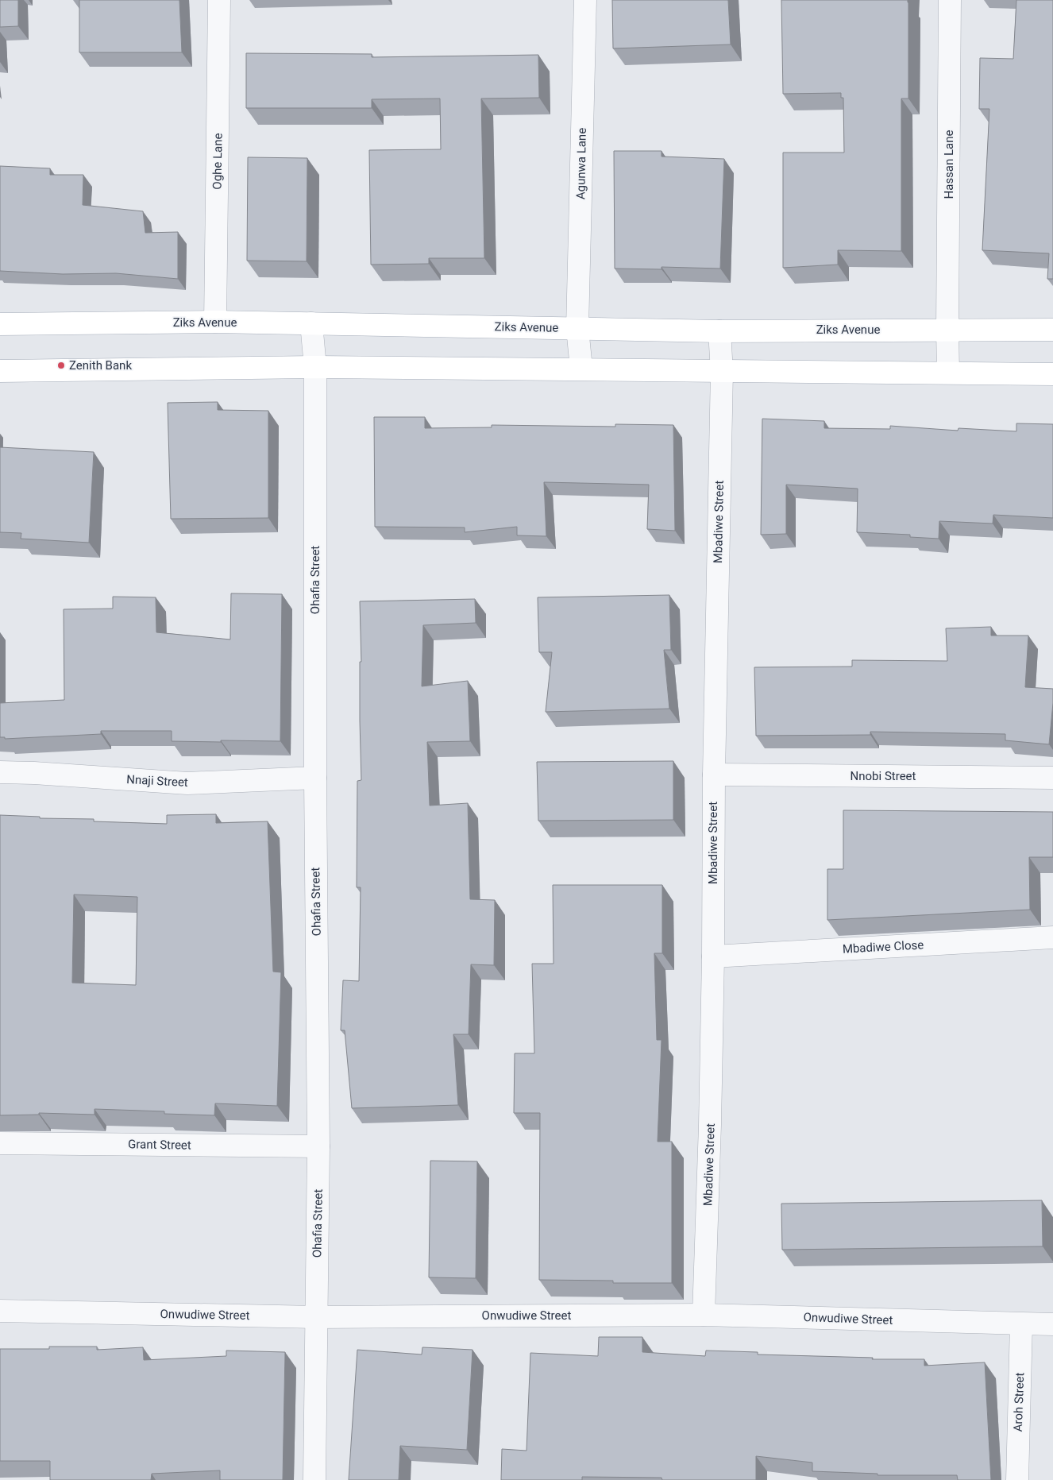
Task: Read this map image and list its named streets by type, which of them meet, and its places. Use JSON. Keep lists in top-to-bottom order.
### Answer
{
  "streets": {
    "main road": ["Ziks Avenue"],
    "street": [
      "Oghe Lane",
      "Agunwa Lane",
      "Hassan Lane",
      "Mbadiwe Street",
      "Ohafia Street",
      "Nnobi Street",
      "Nnaji Street",
      "Mbadiwe Close",
      "Grant Street",
      "Onwudiwe Street",
      "Aroh Street"
    ]
  },
  "crossings": [
    ["Oghe Lane", "Ziks Avenue"],
    ["Agunwa Lane", "Ziks Avenue"],
    ["Hassan Lane", "Ziks Avenue"],
    ["Ziks Avenue", "Mbadiwe Street"],
    ["Ziks Avenue", "Ohafia Street"],
    ["Mbadiwe Street", "Nnobi Street"],
    ["Mbadiwe Street", "Mbadiwe Close"],
    ["Mbadiwe Street", "Onwudiwe Street"],
    ["Ohafia Street", "Nnaji Street"],
    ["Ohafia Street", "Grant Street"],
    ["Ohafia Street", "Onwudiwe Street"],
    ["Onwudiwe Street", "Aroh Street"]
  ],
  "places": ["Zenith Bank"]
}
